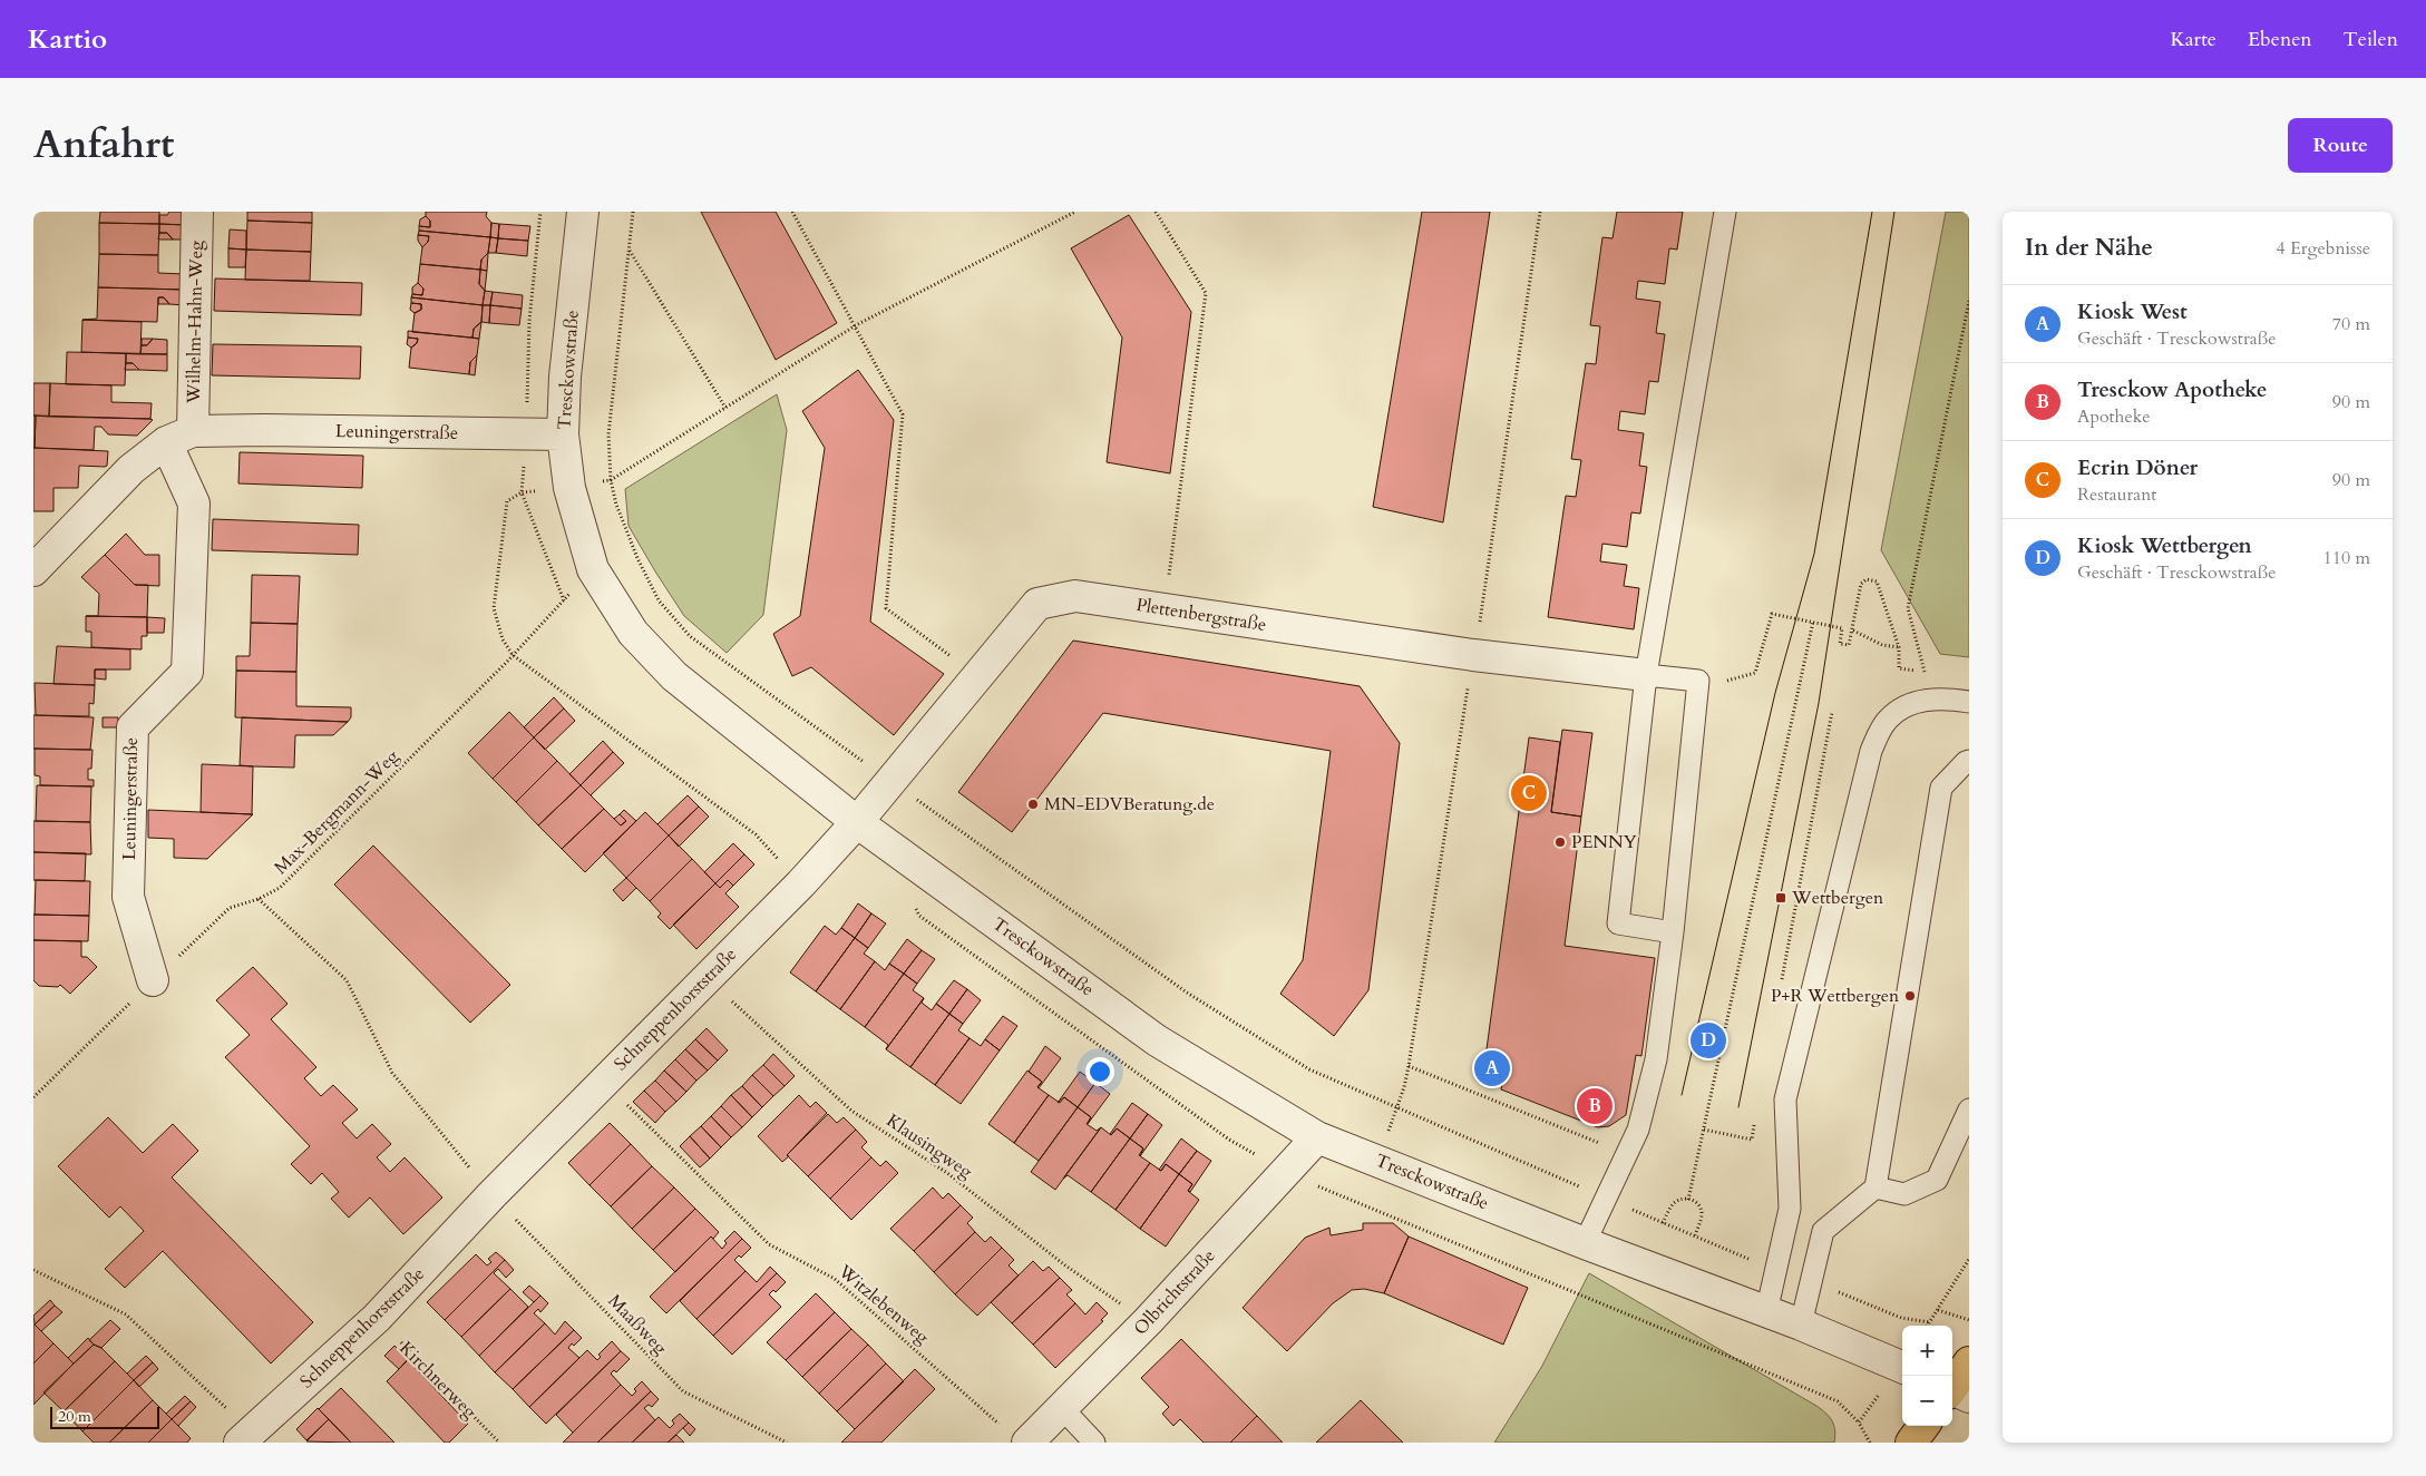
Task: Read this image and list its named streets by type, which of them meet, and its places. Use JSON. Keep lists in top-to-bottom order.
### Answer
{
  "streets": {
    "street": [
      "Wilhelm-Hahn-Weg",
      "Tresckowstraße",
      "Leuningerstraße",
      "Plettenbergstraße",
      "Schneppenhorststraße",
      "Olbrichtstraße"
    ],
    "path": [
      "Max-Bergmann-Weg",
      "Klausingweg",
      "Witzlebenweg",
      "Maaßweg",
      "Kirchnerweg"
    ]
  },
  "crossings": [
    ["Wilhelm-Hahn-Weg", "Leuningerstraße"],
    ["Tresckowstraße", "Leuningerstraße"],
    ["Tresckowstraße", "Plettenbergstraße"],
    ["Tresckowstraße", "Max-Bergmann-Weg"],
    ["Tresckowstraße", "Schneppenhorststraße"],
    ["Tresckowstraße", "Olbrichtstraße"],
    ["Leuningerstraße", "Max-Bergmann-Weg"],
    ["Plettenbergstraße", "Schneppenhorststraße"],
    ["Schneppenhorststraße", "Klausingweg"],
    ["Schneppenhorststraße", "Witzlebenweg"],
    ["Schneppenhorststraße", "Maaßweg"],
    ["Schneppenhorststraße", "Kirchnerweg"],
    ["Klausingweg", "Olbrichtstraße"],
    ["Olbrichtstraße", "Witzlebenweg"]
  ],
  "places": {
    "other": ["MN-EDVBeratung.de", "PENNY", "P+R Wettbergen"],
    "transit": ["Wettbergen"]
  },
  "scale_bar": "20 m",
  "page": {
    "header": "Kartio",
    "nav": ["Karte", "Ebenen", "Teilen"],
    "title": "Anfahrt",
    "buttons": "Route",
    "heading": ["In der Nähe", "4 Ergebnisse"],
    "list": [
      {
        "mark": "A",
        "name": "Kiosk West",
        "note": "Geschäft · Tresckowstraße",
        "value": "70 m"
      },
      {
        "mark": "B",
        "name": "Tresckow Apotheke",
        "note": "Apotheke",
        "value": "90 m"
      },
      {
        "mark": "C",
        "name": "Ecrin Döner",
        "note": "Restaurant",
        "value": "90 m"
      },
      {
        "mark": "D",
        "name": "Kiosk Wettbergen",
        "note": "Geschäft · Tresckowstraße",
        "value": "110 m"
      }
    ],
    "pins": [
      "C",
      "D",
      "A",
      "B"
    ],
    "map_buttons": ["+", "−"],
    "scale": "20 m"
  }
}
